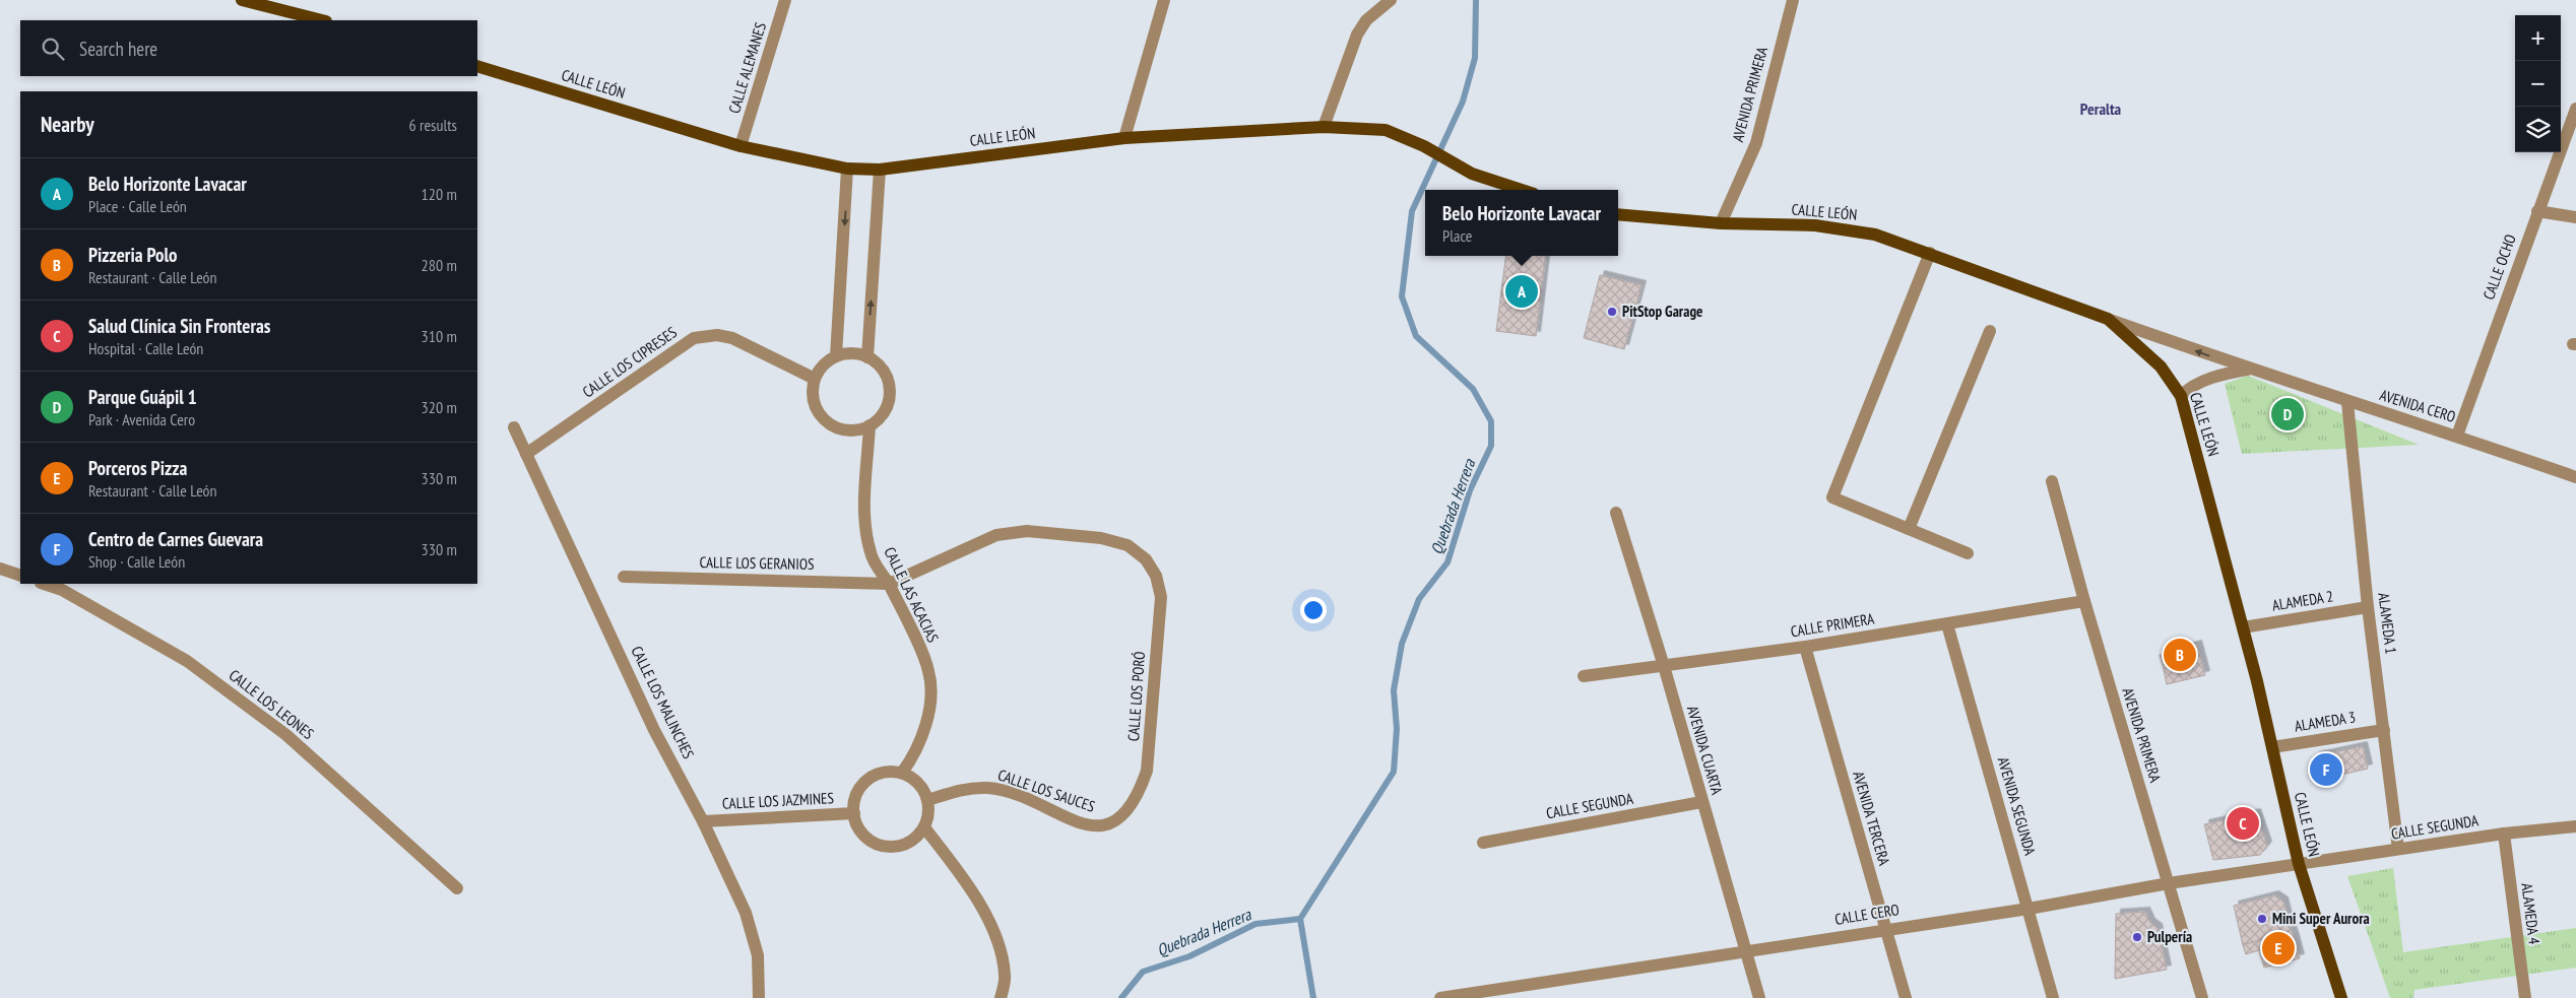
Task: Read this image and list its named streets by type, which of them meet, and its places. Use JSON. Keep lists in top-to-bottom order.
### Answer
{
  "streets": {
    "main road": ["CALLE LEÓN"],
    "street": [
      "CALLE ALEMANES",
      "AVENIDA PRIMERA",
      "CALLE OCHO",
      "CALLE LOS CIPRESES",
      "AVENIDA CERO",
      "CALLE LOS GERANIOS",
      "CALLE LAS ACACIAS",
      "ALAMEDA 2",
      "ALAMEDA 1",
      "CALLE PRIMERA",
      "CALLE LOS PORÓ",
      "CALLE LOS MALINCHES",
      "CALLE LOS LEONES",
      "ALAMEDA 3",
      "AVENIDA CUARTA",
      "CALLE LOS SAUCES",
      "CALLE LOS JAZMINES",
      "CALLE SEGUNDA",
      "AVENIDA SEGUNDA",
      "AVENIDA TERCERA",
      "ALAMEDA 4",
      "CALLE CERO"
    ]
  },
  "crossings": [
    ["CALLE ALEMANES", "CALLE LEÓN"],
    ["CALLE LEÓN", "AVENIDA PRIMERA"],
    ["CALLE LEÓN", "AVENIDA CERO"],
    ["CALLE LEÓN", "ALAMEDA 2"],
    ["CALLE LEÓN", "ALAMEDA 3"],
    ["CALLE LEÓN", "CALLE SEGUNDA"],
    ["CALLE LEÓN", "CALLE CERO"],
    ["AVENIDA PRIMERA", "CALLE PRIMERA"],
    ["AVENIDA PRIMERA", "CALLE CERO"],
    ["CALLE OCHO", "AVENIDA CERO"],
    ["CALLE LOS CIPRESES", "CALLE LAS ACACIAS"],
    ["CALLE LOS CIPRESES", "CALLE LOS MALINCHES"],
    ["AVENIDA CERO", "ALAMEDA 1"],
    ["CALLE LOS GERANIOS", "CALLE LAS ACACIAS"],
    ["CALLE LOS GERANIOS", "CALLE LOS PORÓ"],
    ["CALLE LAS ACACIAS", "CALLE LOS PORÓ"],
    ["CALLE LAS ACACIAS", "CALLE LOS SAUCES"],
    ["CALLE LAS ACACIAS", "CALLE LOS JAZMINES"],
    ["ALAMEDA 2", "ALAMEDA 1"],
    ["ALAMEDA 1", "ALAMEDA 3"],
    ["ALAMEDA 1", "CALLE SEGUNDA"],
    ["CALLE PRIMERA", "AVENIDA CUARTA"],
    ["CALLE PRIMERA", "AVENIDA SEGUNDA"],
    ["CALLE PRIMERA", "AVENIDA TERCERA"],
    ["CALLE LOS PORÓ", "CALLE LOS SAUCES"],
    ["CALLE LOS MALINCHES", "CALLE LOS JAZMINES"],
    ["AVENIDA CUARTA", "CALLE SEGUNDA"],
    ["AVENIDA CUARTA", "CALLE CERO"],
    ["CALLE LOS SAUCES", "CALLE LOS JAZMINES"],
    ["CALLE SEGUNDA", "ALAMEDA 4"],
    ["CALLE SEGUNDA", "CALLE CERO"],
    ["AVENIDA SEGUNDA", "CALLE CERO"],
    ["AVENIDA TERCERA", "CALLE CERO"]
  ],
  "districts": ["Peralta"],
  "water": ["Quebrada Herrera"],
  "places": ["PitStop Garage", "Mini Super Aurora", "Pulpería"],
  "page": {
    "map_buttons": ["+", "−"],
    "search": "Search here",
    "heading": ["Nearby", "6 results"],
    "list": [
      {
        "mark": "A",
        "name": "Belo Horizonte Lavacar",
        "note": "Place · Calle León",
        "value": "120 m"
      },
      {
        "mark": "B",
        "name": "Pizzeria Polo",
        "note": "Restaurant · Calle León",
        "value": "280 m"
      },
      {
        "mark": "C",
        "name": "Salud Clínica Sin Fronteras",
        "note": "Hospital · Calle León",
        "value": "310 m"
      },
      {
        "mark": "D",
        "name": "Parque Guápil 1",
        "note": "Park · Avenida Cero",
        "value": "320 m"
      },
      {
        "mark": "E",
        "name": "Porceros Pizza",
        "note": "Restaurant · Calle León",
        "value": "330 m"
      },
      {
        "mark": "F",
        "name": "Centro de Carnes Guevara",
        "note": "Shop · Calle León",
        "value": "330 m"
      }
    ],
    "popup": ["Belo Horizonte Lavacar", "Place"],
    "pins": [
      "A",
      "D",
      "B",
      "F",
      "C",
      "E"
    ]
  }
}
